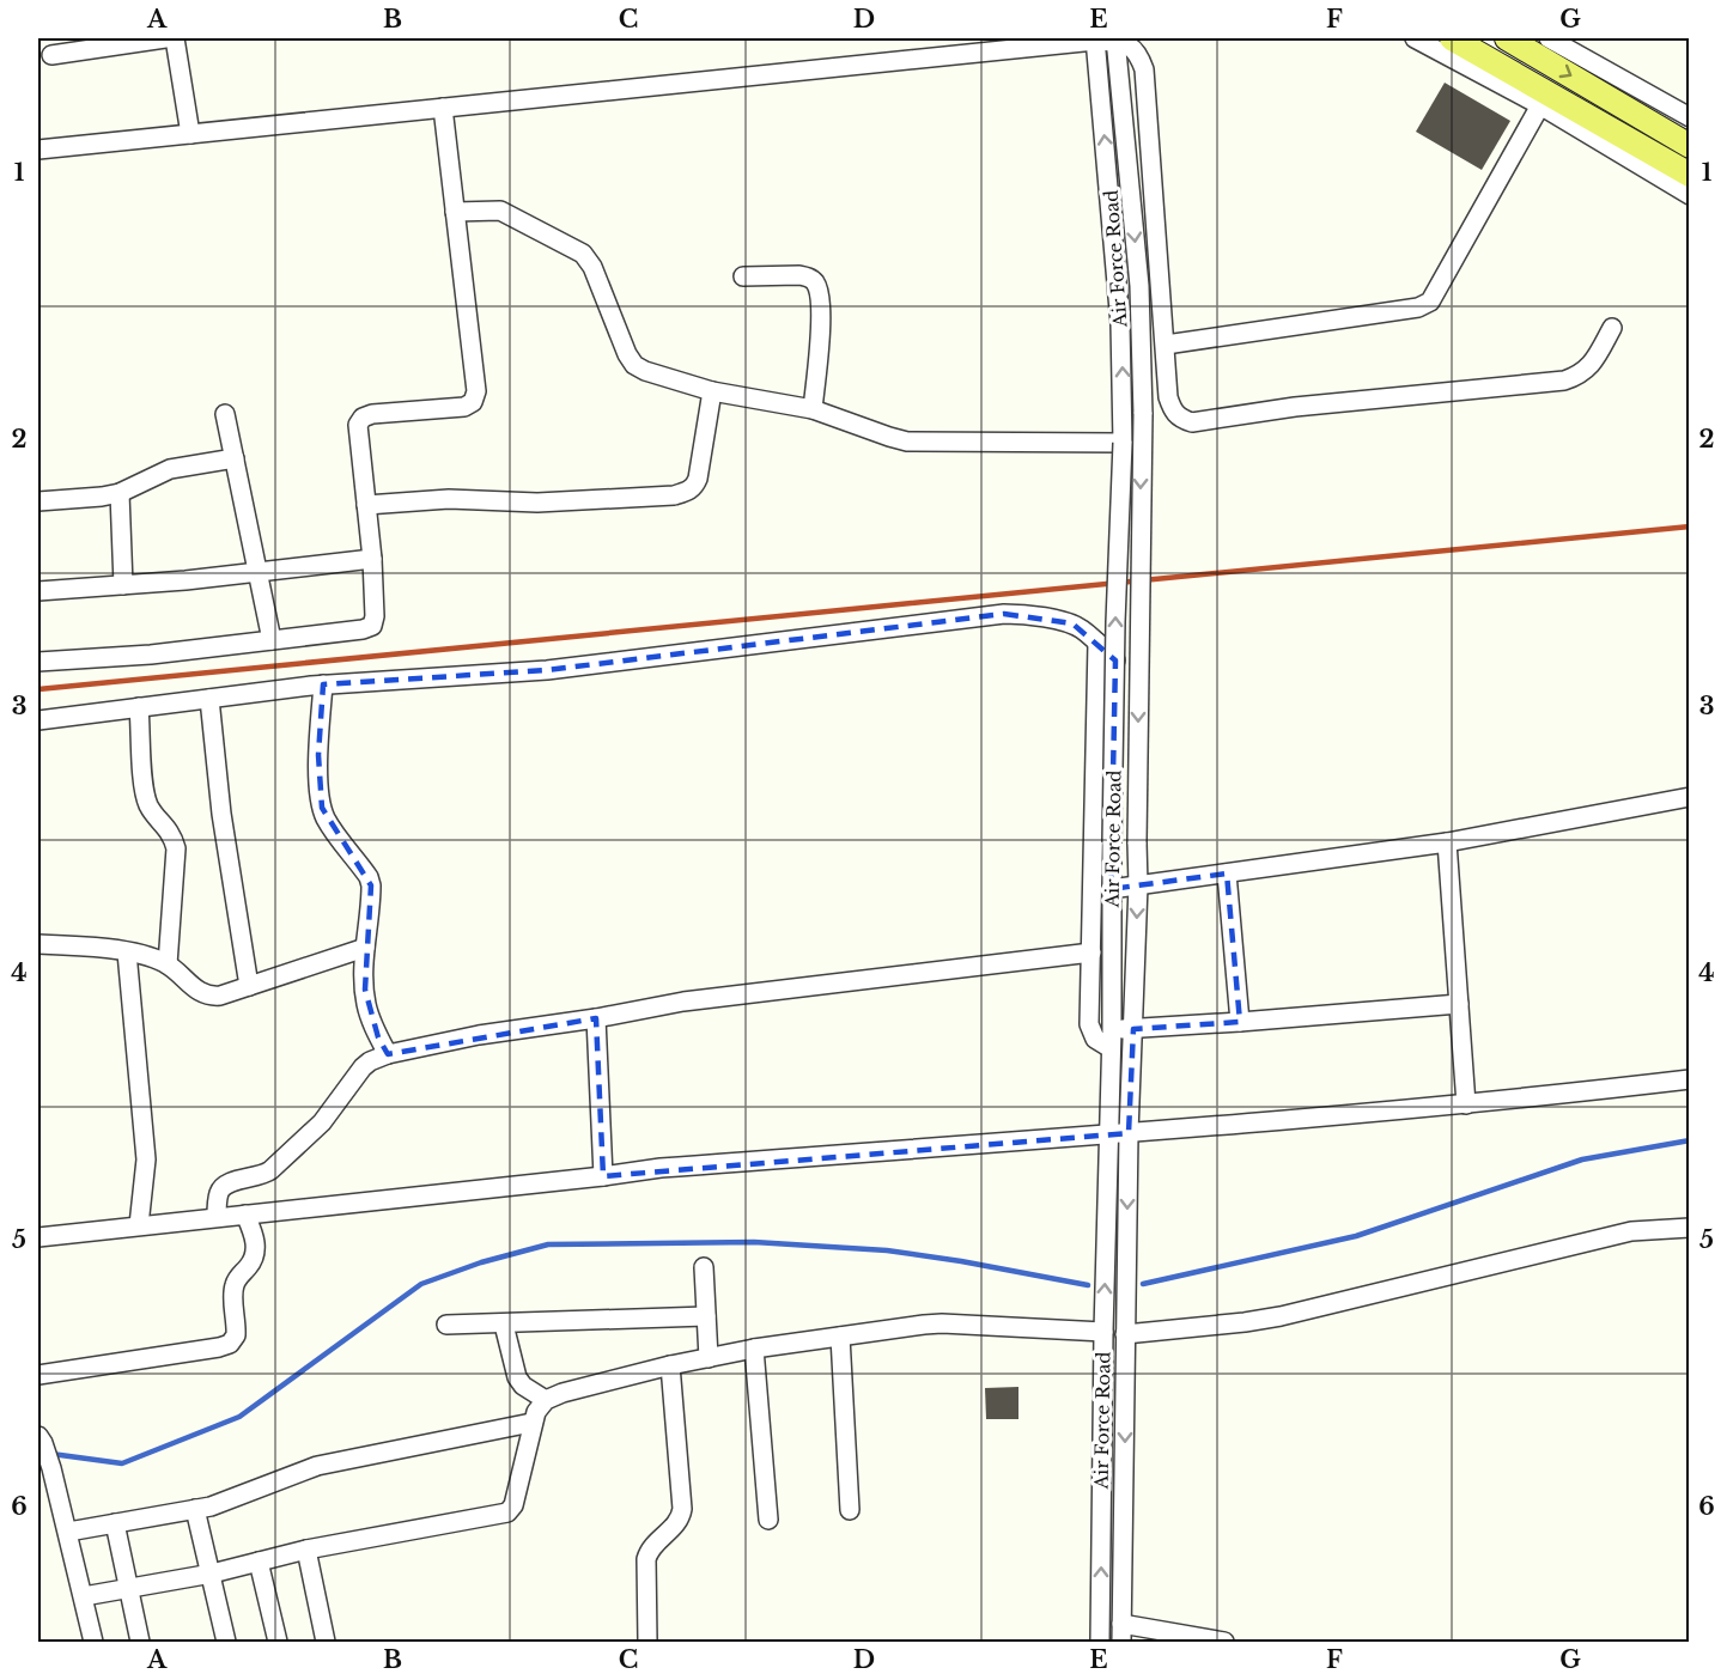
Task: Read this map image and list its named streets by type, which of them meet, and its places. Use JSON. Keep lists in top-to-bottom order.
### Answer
{
  "streets": {
    "street": ["Air Force Road"]
  },
  "grid": {
    "columns": [
      "A",
      "B",
      "C",
      "D",
      "E",
      "F",
      "G"
    ],
    "rows": [
      "1",
      "2",
      "3",
      "4",
      "5",
      "6"
    ]
  }
}
